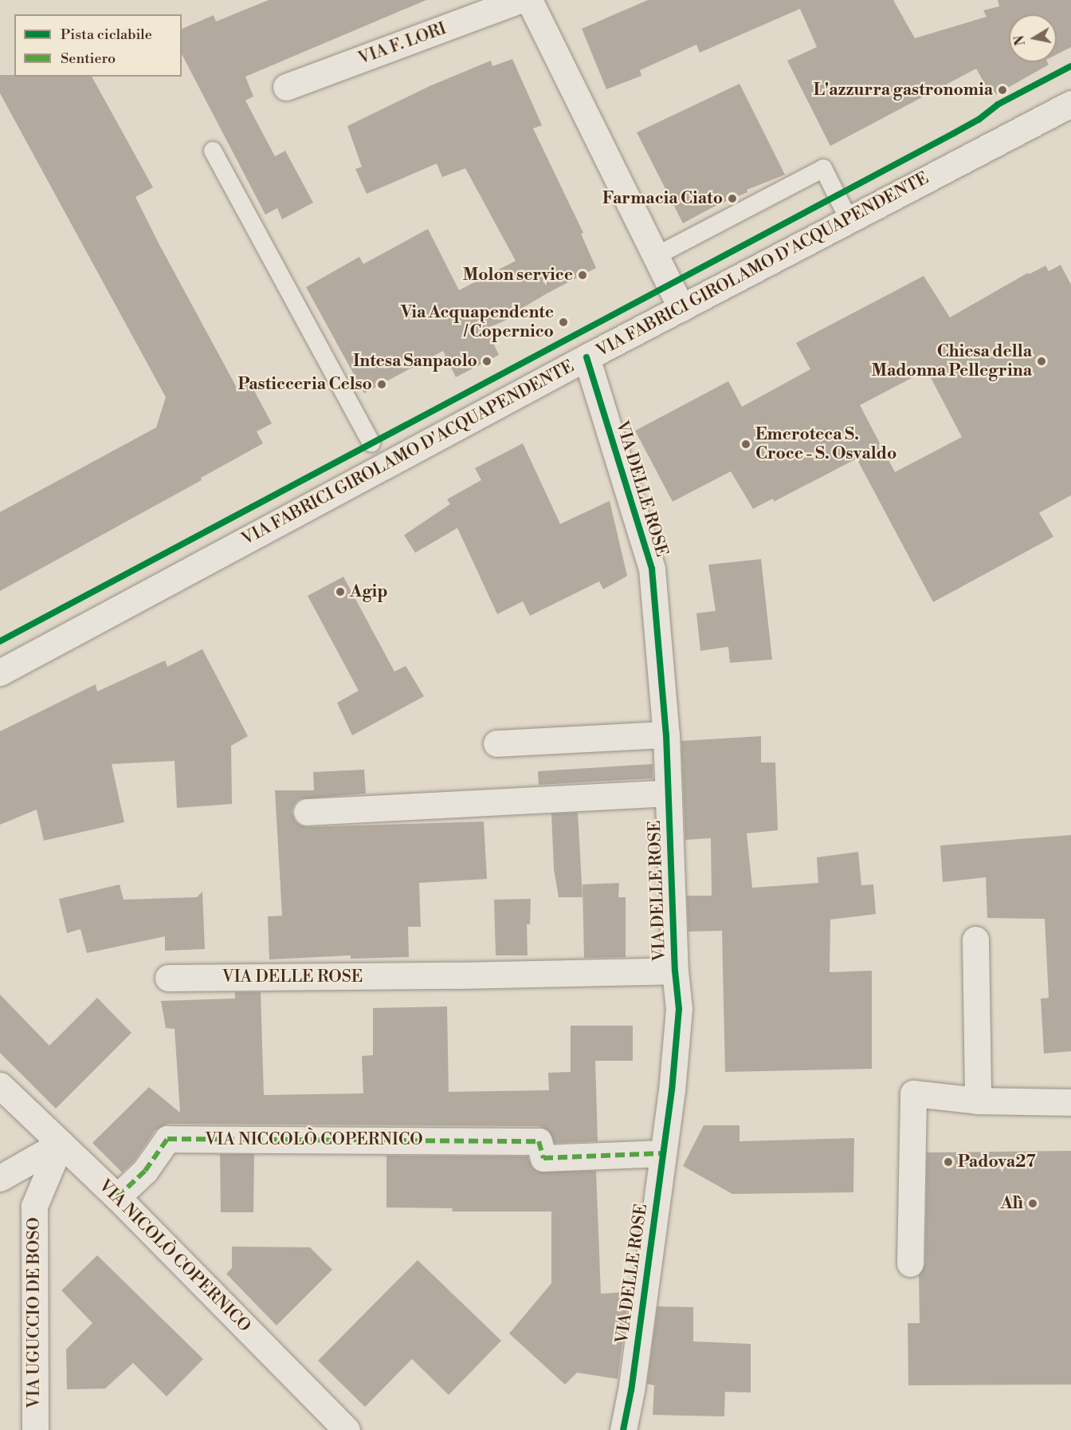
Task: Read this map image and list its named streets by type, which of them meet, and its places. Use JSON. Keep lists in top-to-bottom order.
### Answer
{
  "streets": {
    "street": [
      "VIA F. LORI",
      "VIA FABRICI GIROLAMO D'ACQUAPENDENTE",
      "VIA DELLE ROSE",
      "VIA NICCOLÒ COPERNICO",
      "VIA NICOLÒ COPERNICO",
      "VIA UGUCCIO DE BOSO"
    ]
  },
  "crossings": [
    ["VIA FABRICI GIROLAMO D'ACQUAPENDENTE", "VIA DELLE ROSE"],
    ["VIA DELLE ROSE", "VIA NICCOLÒ COPERNICO"],
    ["VIA NICCOLÒ COPERNICO", "VIA NICOLÒ COPERNICO"],
    ["VIA NICOLÒ COPERNICO", "VIA UGUCCIO DE BOSO"]
  ],
  "places": [
    "L'azzurra gastronomia",
    "Farmacia Ciato",
    "Molon service",
    "Via Acquapendente / Copernico",
    "Intesa Sanpaolo",
    "Chiesa della Madonna Pellegrina",
    "Pasticceria Celso",
    "Emeroteca S. Croce - S. Osvaldo",
    "Agip",
    "Padova27",
    "Alì"
  ],
  "legend": ["Pista ciclabile", "Sentiero"],
  "north": "left"
}
